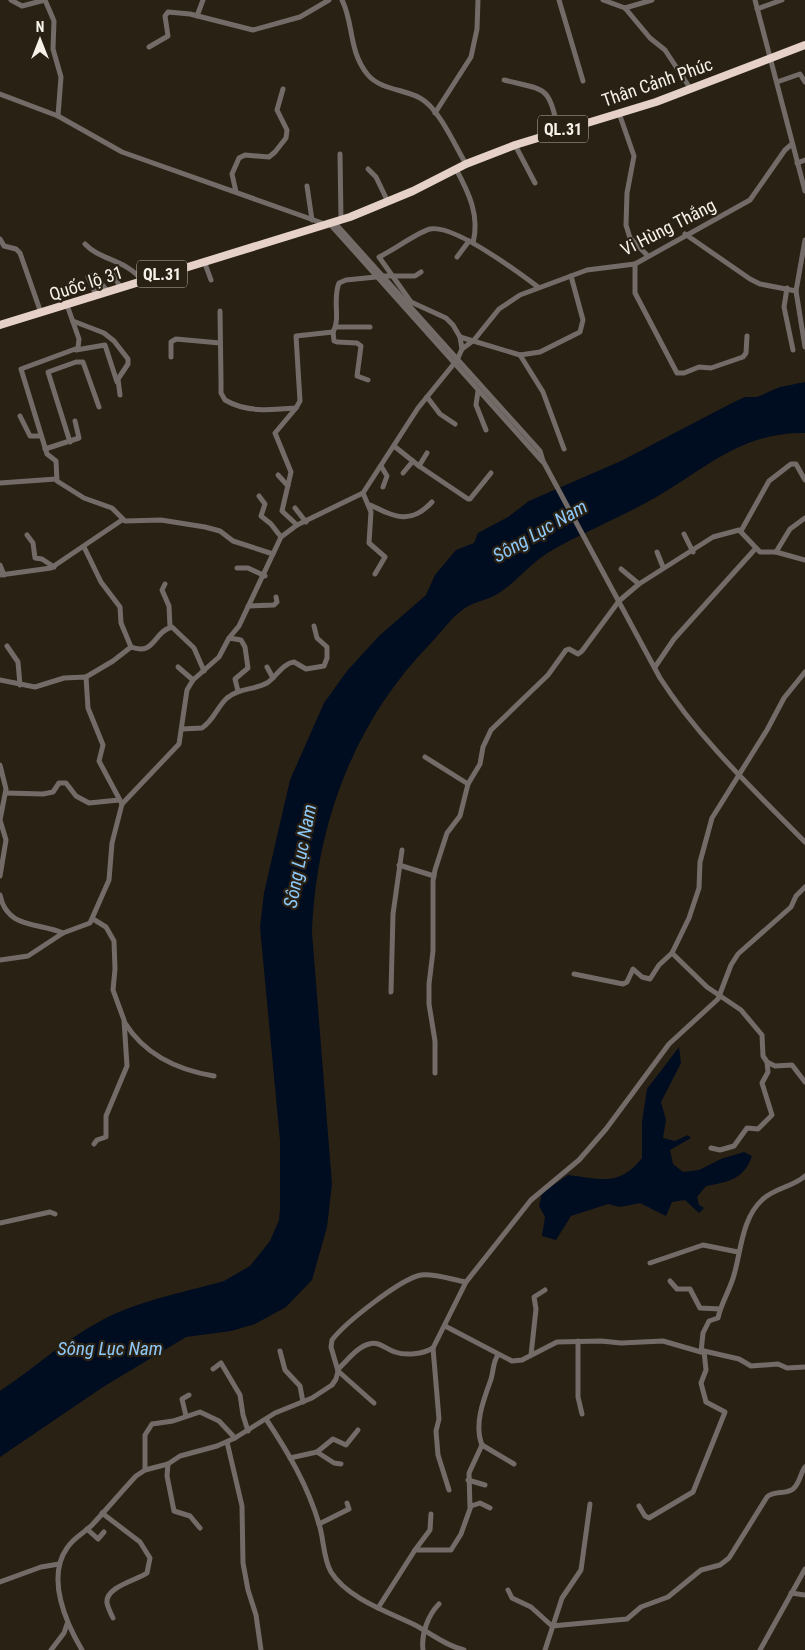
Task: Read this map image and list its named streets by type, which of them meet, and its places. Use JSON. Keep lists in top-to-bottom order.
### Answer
{
  "streets": {
    "highway": ["Thân Cảnh Phúc", "QL.31", "Quốc lộ 31"],
    "street": ["Vi Hùng Thắng"]
  },
  "crossings": [
    ["Thân Cảnh Phúc", "Quốc lộ 31"]
  ],
  "water": ["Sông Lục Nam"],
  "north": "top"
}
